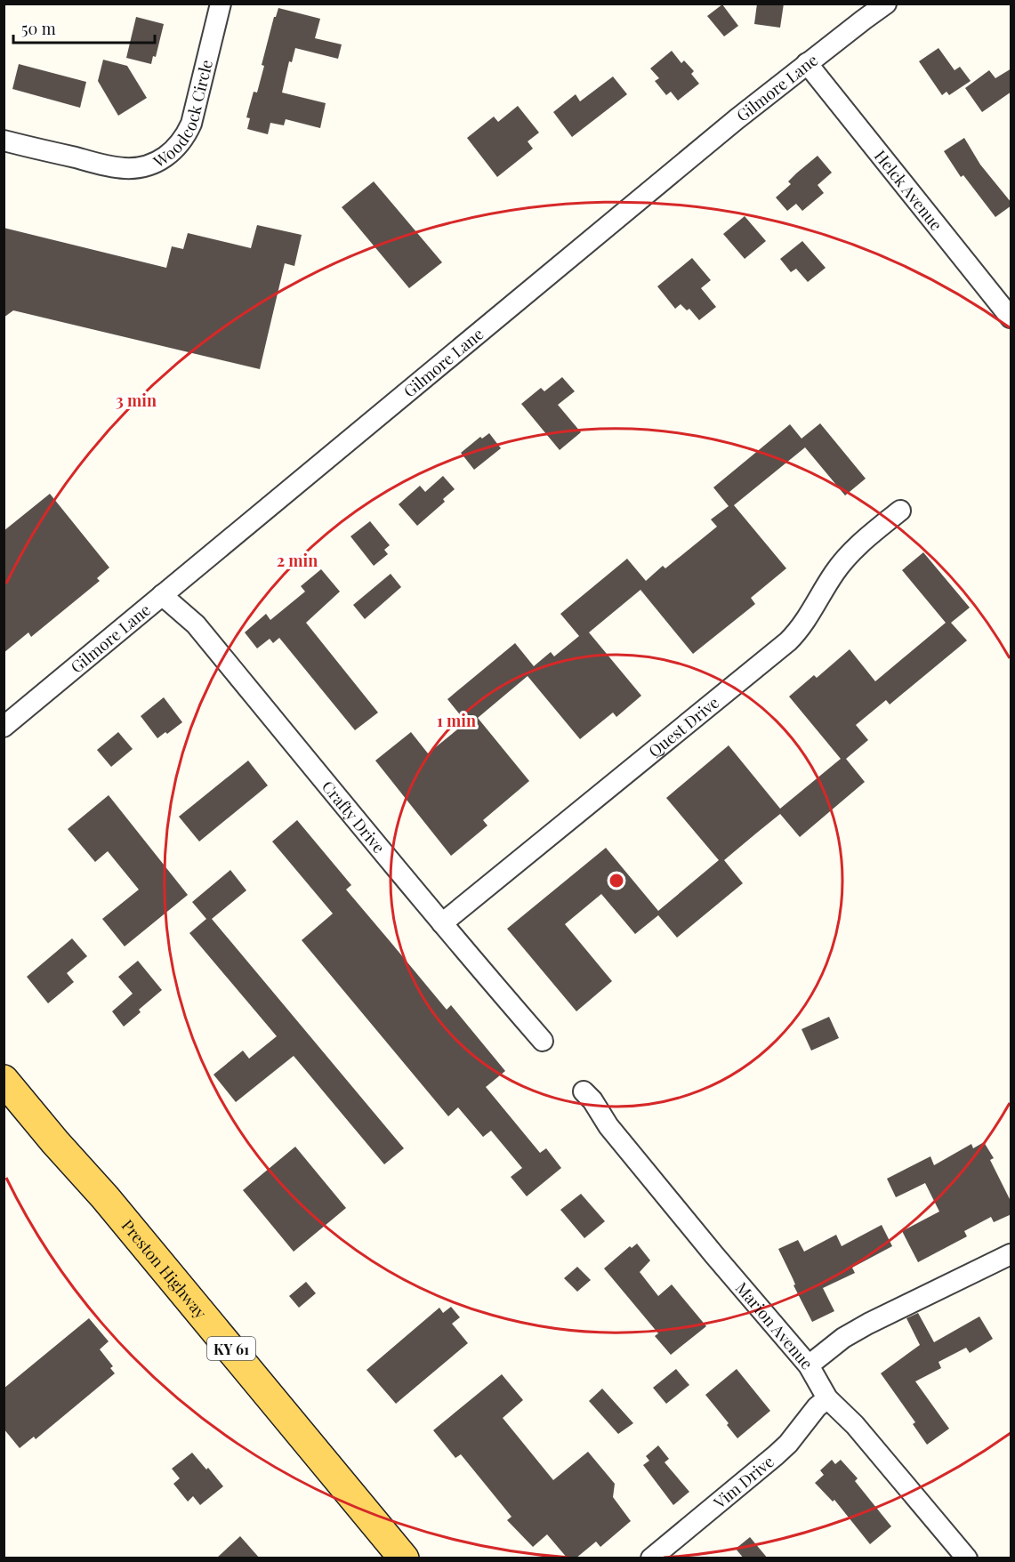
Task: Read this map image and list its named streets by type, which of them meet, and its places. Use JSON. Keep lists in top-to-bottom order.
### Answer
{
  "streets": {
    "main road": ["Preston Highway", "KY 61"],
    "street": [
      "Gilmore Lane",
      "Woodcock Circle",
      "Helck Avenue",
      "Quest Drive",
      "Crafty Drive",
      "Marion Avenue",
      "Vim Drive"
    ]
  },
  "crossings": [
    ["Gilmore Lane", "Helck Avenue"],
    ["Gilmore Lane", "Crafty Drive"],
    ["Quest Drive", "Crafty Drive"],
    ["Marion Avenue", "Vim Drive"]
  ],
  "scale_bar": "50 m",
  "rings": ["3 min", "2 min", "1 min"]
}
